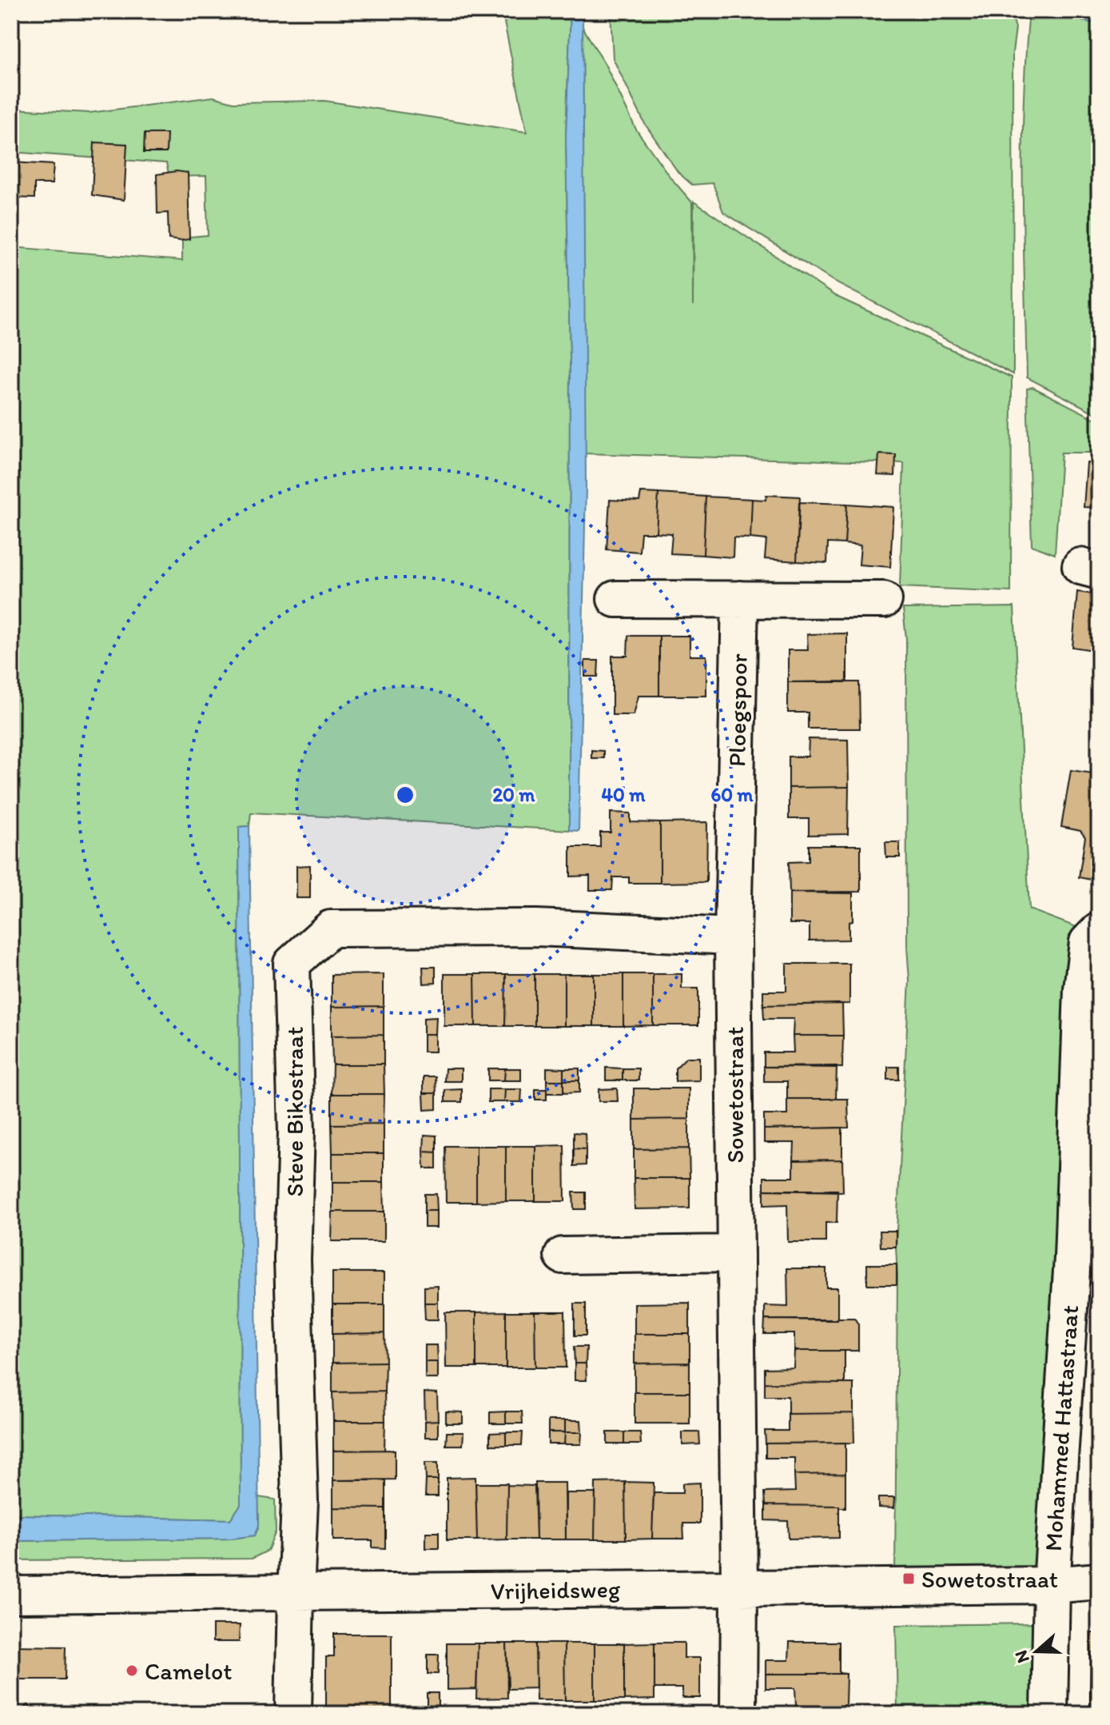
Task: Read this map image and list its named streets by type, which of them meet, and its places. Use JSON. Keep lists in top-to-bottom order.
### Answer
{
  "streets": {
    "street": [
      "Ploegspoor",
      "Sowetostraat",
      "Steve Bikostraat",
      "Mohammed Hattastraat",
      "Vrijheidsweg"
    ]
  },
  "crossings": [
    ["Ploegspoor", "Sowetostraat"],
    ["Ploegspoor", "Steve Bikostraat"],
    ["Sowetostraat", "Steve Bikostraat"],
    ["Sowetostraat", "Vrijheidsweg"],
    ["Steve Bikostraat", "Vrijheidsweg"],
    ["Mohammed Hattastraat", "Vrijheidsweg"]
  ],
  "places": {
    "transit": ["Sowetostraat"],
    "other": ["Camelot"]
  },
  "north": "left",
  "rings": ["20 m", "40 m", "60 m"]
}
